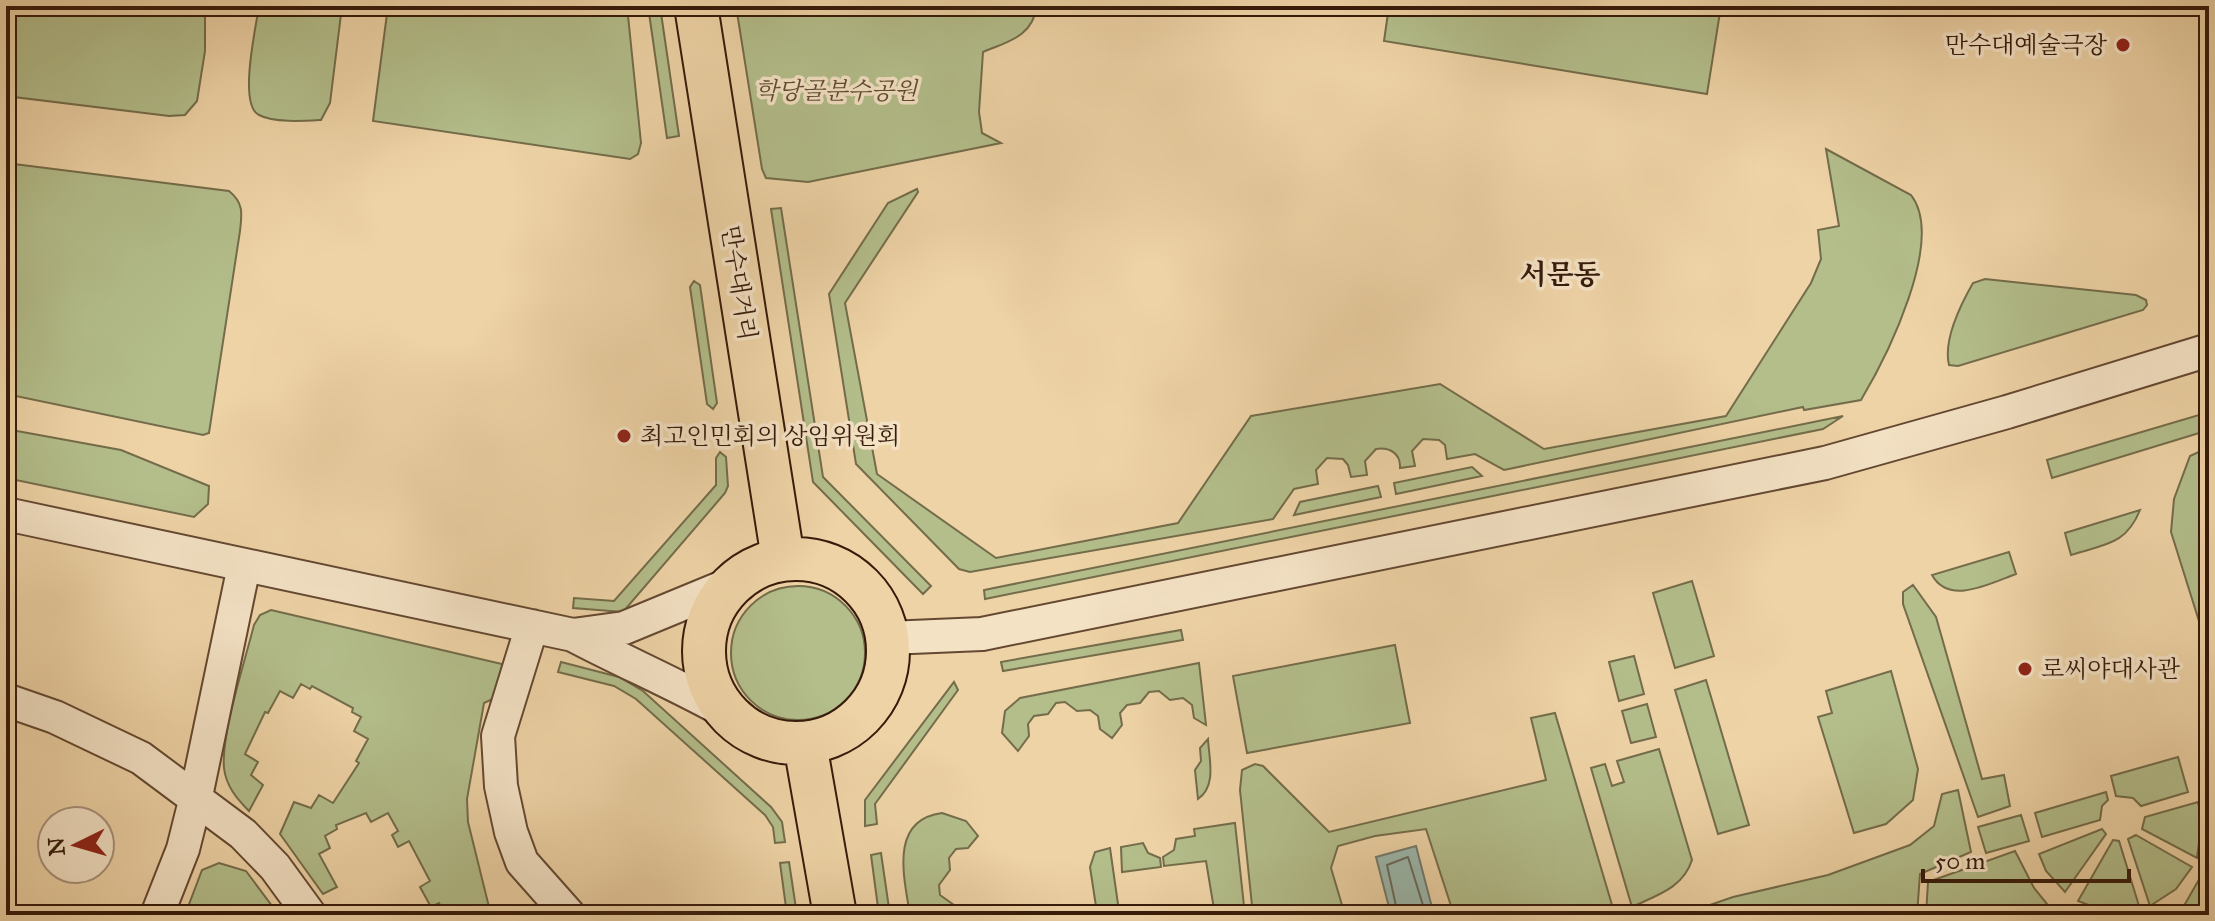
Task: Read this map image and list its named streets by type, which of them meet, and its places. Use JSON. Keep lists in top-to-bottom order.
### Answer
{
  "streets": {
    "main road": ["만수대거리"]
  },
  "districts": ["서문동"],
  "parks": ["학당골분수공원"],
  "places": ["만수대예술극장", "최고인민회의 상임위원회", "로씨야대사관"],
  "scale_bar": "50 m",
  "north": "left"
}
